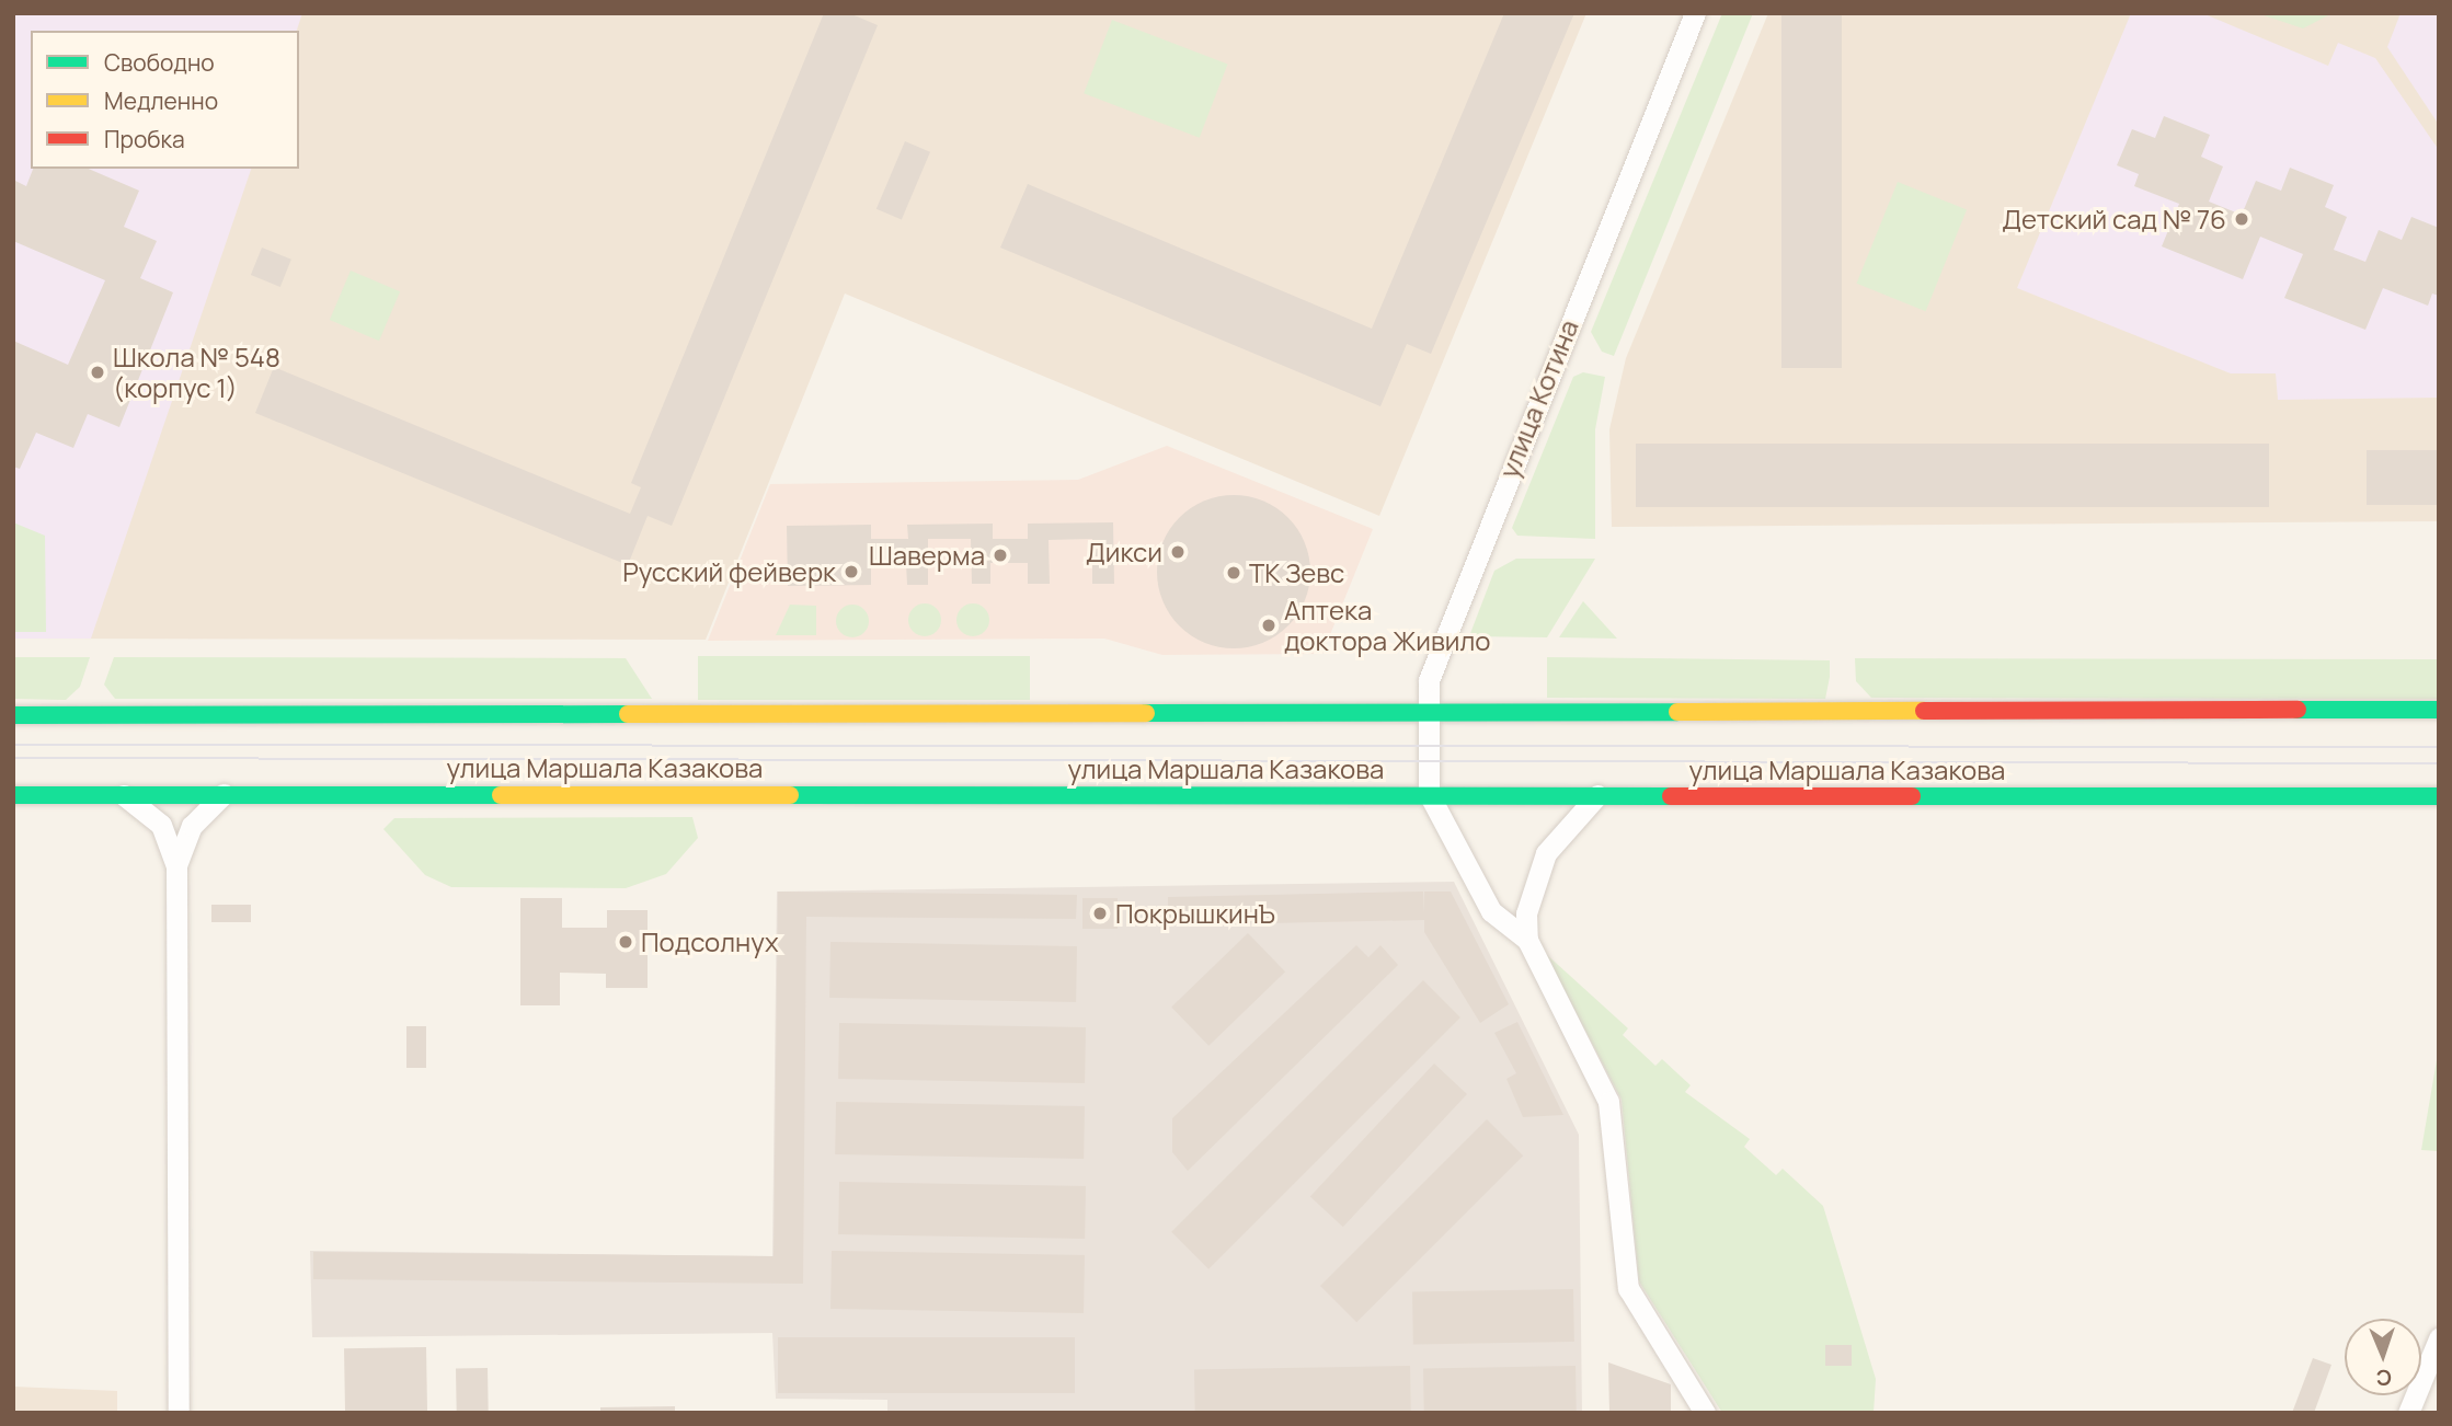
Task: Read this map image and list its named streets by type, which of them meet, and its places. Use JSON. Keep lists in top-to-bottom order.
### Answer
{
  "streets": {
    "main road": ["улица Маршала Казакова"],
    "street": ["улица Котина"]
  },
  "crossings": [
    ["улица Котина", "улица Маршала Казакова"]
  ],
  "places": [
    "Детский сад № 76",
    "Школа № 548 (корпус 1)",
    "Дикси",
    "Шаверма",
    "Русский фейверк",
    "ТК Зевс",
    "Аптека доктора Живило",
    "ПокрышкинЪ",
    "Подсолнух"
  ],
  "legend": ["Свободно", "Медленно", "Пробка"],
  "north": "bottom"
}
